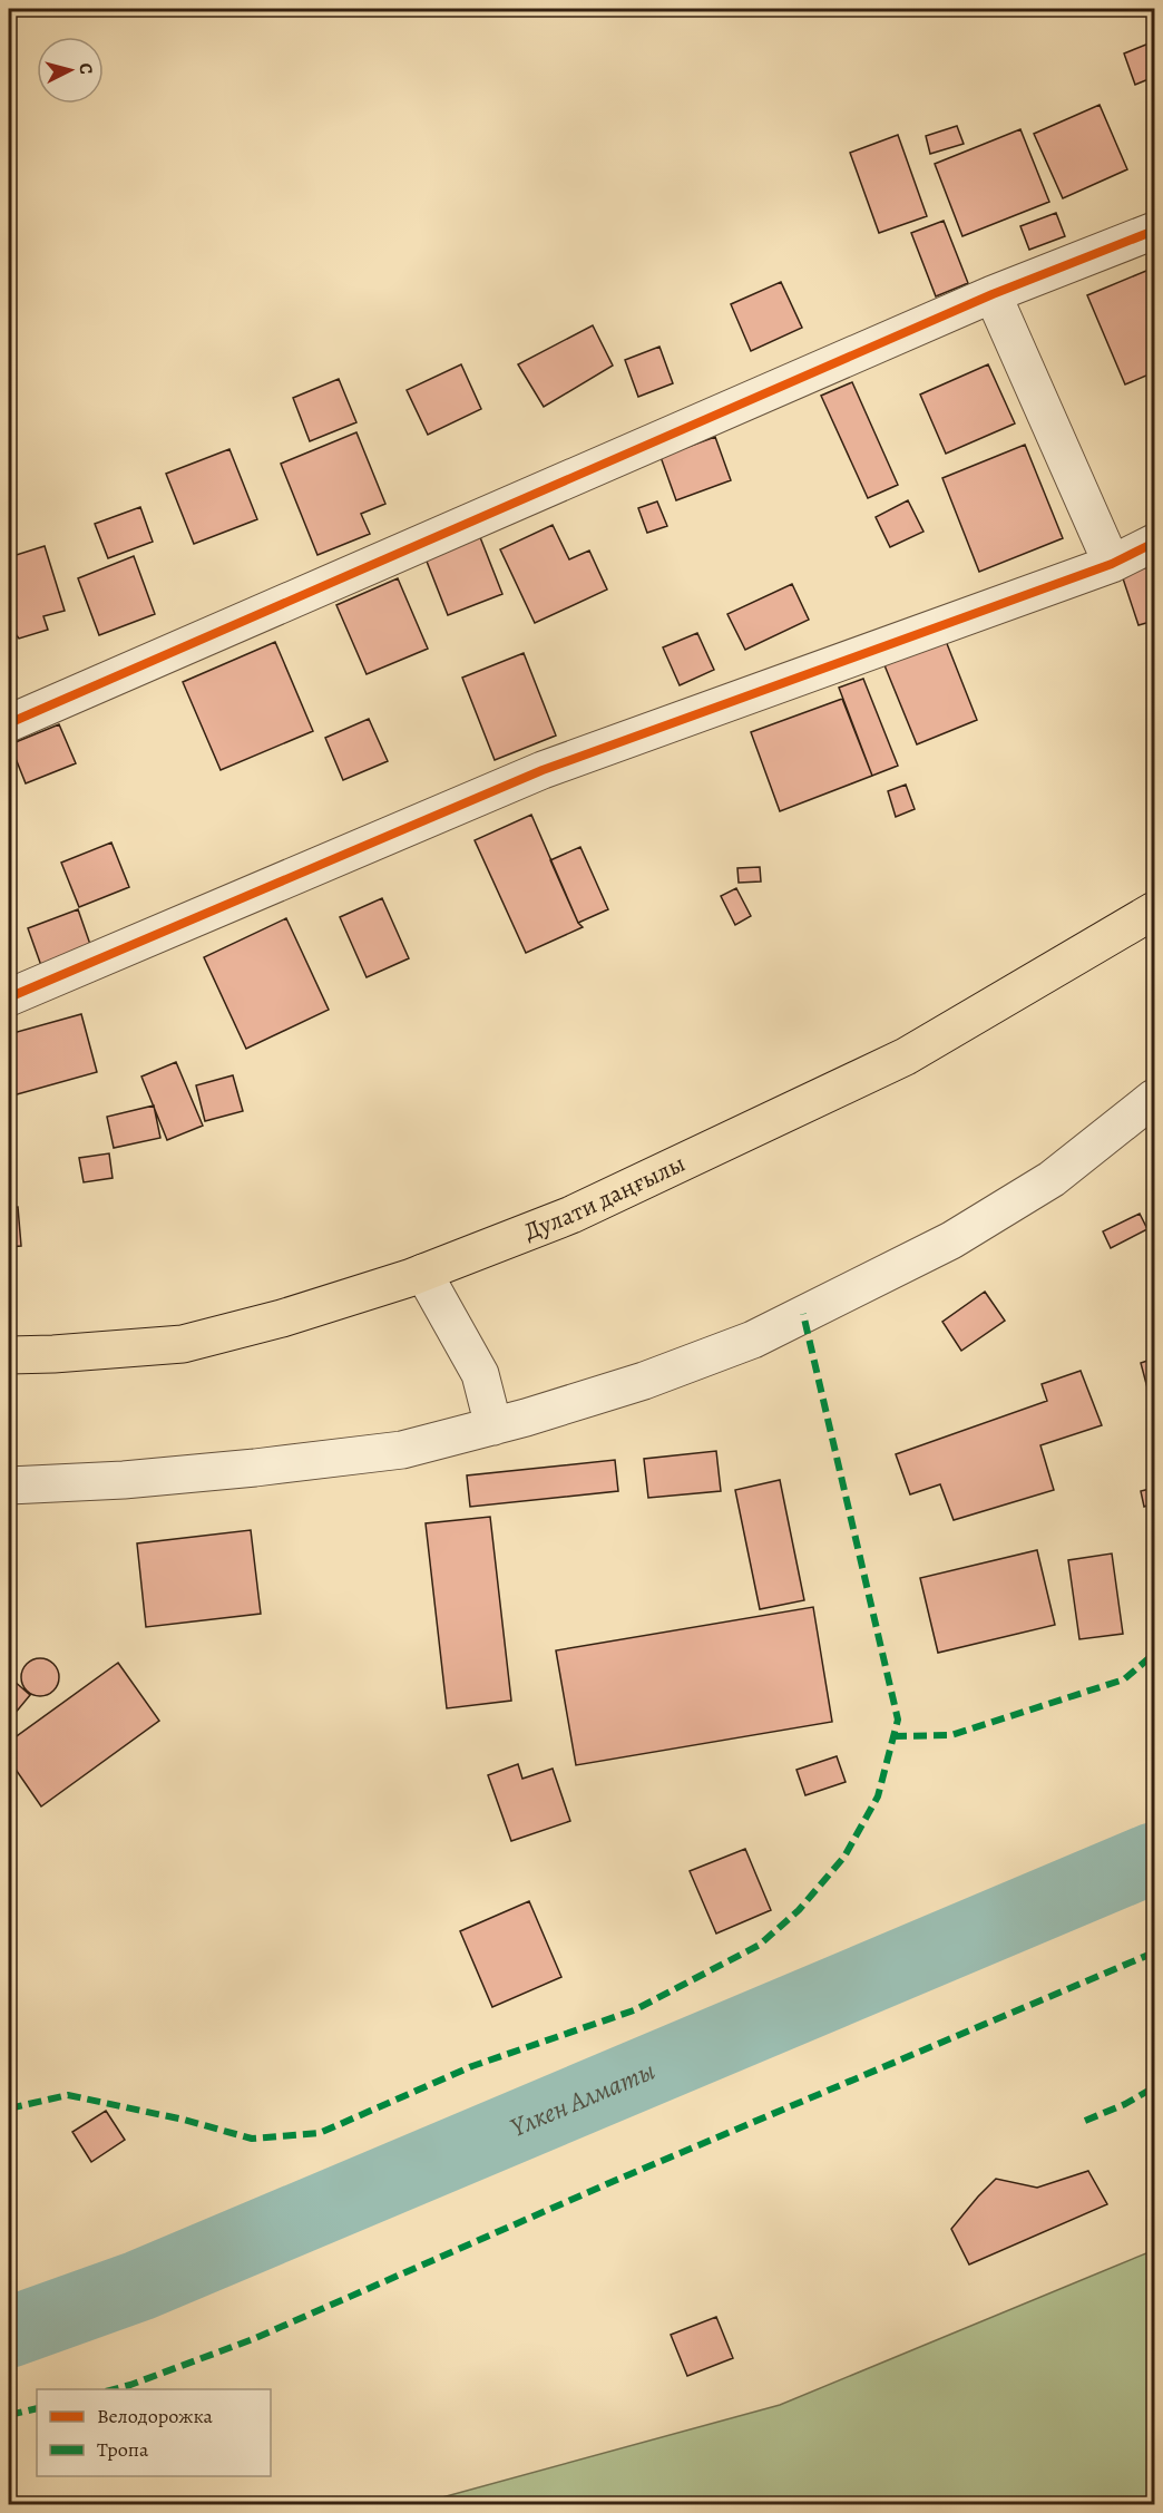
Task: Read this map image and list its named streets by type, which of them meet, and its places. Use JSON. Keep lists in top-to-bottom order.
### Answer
{
  "streets": {
    "main road": ["Дулати даңғылы"]
  },
  "water": ["Үлкен Алматы"],
  "legend": ["Велодорожка", "Тропа"],
  "north": "right"
}
